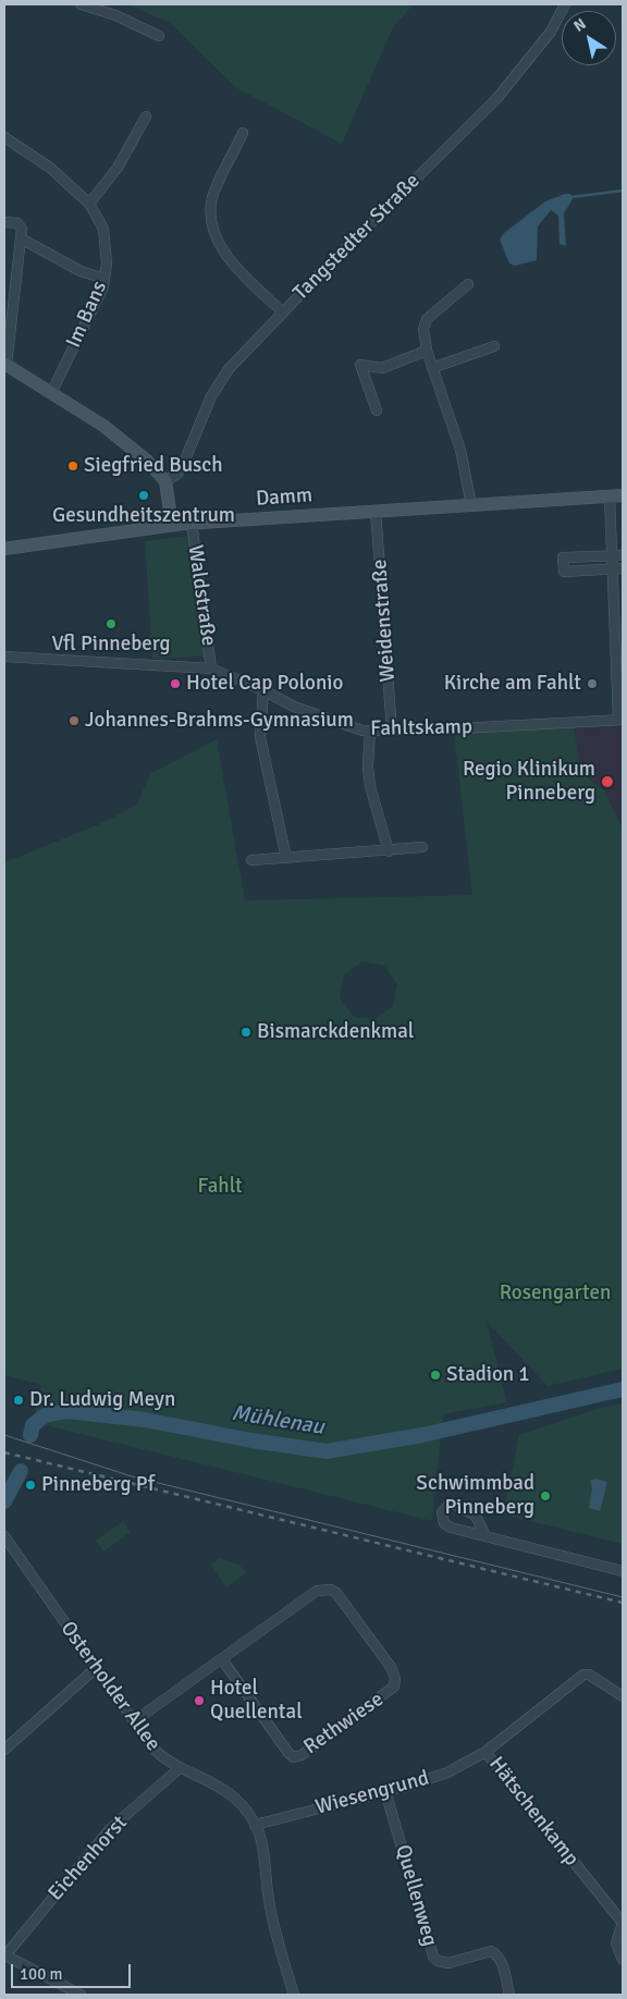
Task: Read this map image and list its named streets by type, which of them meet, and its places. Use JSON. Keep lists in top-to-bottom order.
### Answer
{
  "streets": {
    "main road": ["Damm"],
    "street": [
      "Tangstedter Straße",
      "Im Bans",
      "Waldstraße",
      "Weidenstraße",
      "Fahltskamp",
      "Osterholder Allee",
      "Rethwiese",
      "Wiesengrund",
      "Hätschenkamp",
      "Eichenhorst",
      "Quellenweg"
    ]
  },
  "crossings": [
    ["Damm", "Waldstraße"],
    ["Damm", "Weidenstraße"],
    ["Waldstraße", "Fahltskamp"],
    ["Weidenstraße", "Fahltskamp"],
    ["Osterholder Allee", "Rethwiese"],
    ["Osterholder Allee", "Wiesengrund"],
    ["Osterholder Allee", "Eichenhorst"],
    ["Wiesengrund", "Hätschenkamp"],
    ["Wiesengrund", "Quellenweg"]
  ],
  "water": ["Mühlenau"],
  "parks": ["Fahlt", "Rosengarten"],
  "places": [
    "Siegfried Busch",
    "Gesundheitszentrum",
    "Vfl Pinneberg",
    "Hotel Cap Polonio",
    "Kirche am Fahlt",
    "Johannes-Brahms-Gymnasium",
    "Regio Klinikum Pinneberg",
    "Bismarckdenkmal",
    "Stadion 1",
    "Dr. Ludwig Meyn",
    "Pinneberg Pf",
    "Schwimmbad Pinneberg",
    "Hotel Quellental"
  ],
  "scale_bar": "100 m",
  "north": "top left"
}
